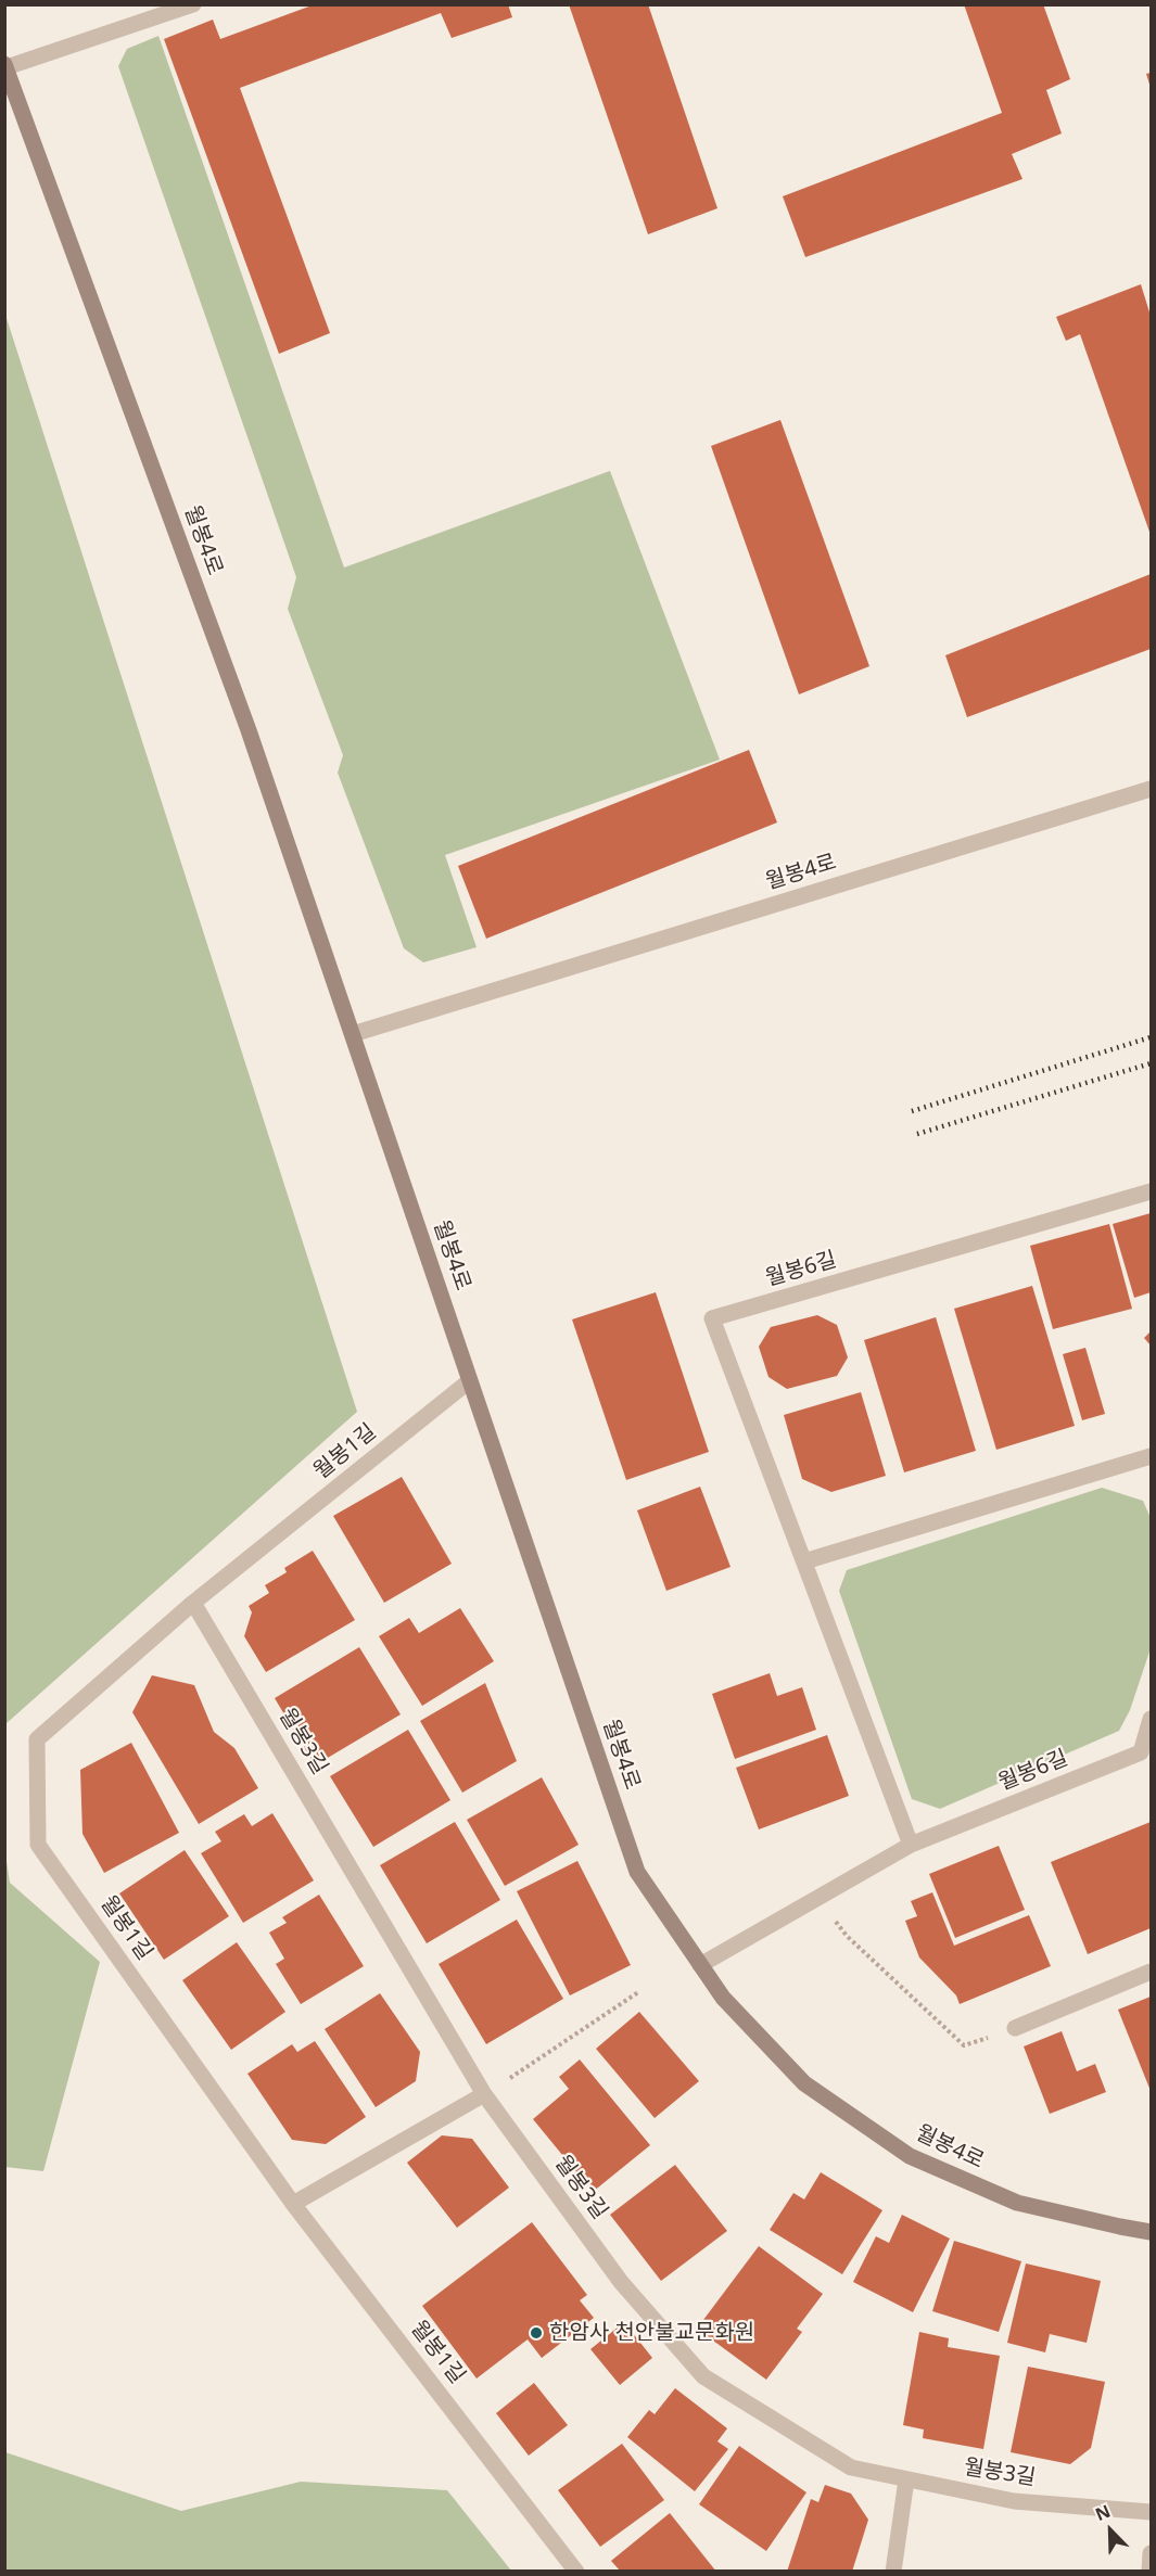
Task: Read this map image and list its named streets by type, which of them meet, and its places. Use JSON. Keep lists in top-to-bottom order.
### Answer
{
  "streets": {
    "street": [
      "월봉4로",
      "월봉6길",
      "월봉1길",
      "월봉3길"
    ]
  },
  "crossings": [
    ["월봉4로", "월봉6길"],
    ["월봉4로", "월봉1길"],
    ["월봉1길", "월봉3길"]
  ],
  "places": ["한암사 천안불교문화원"],
  "north": "top left"
}
